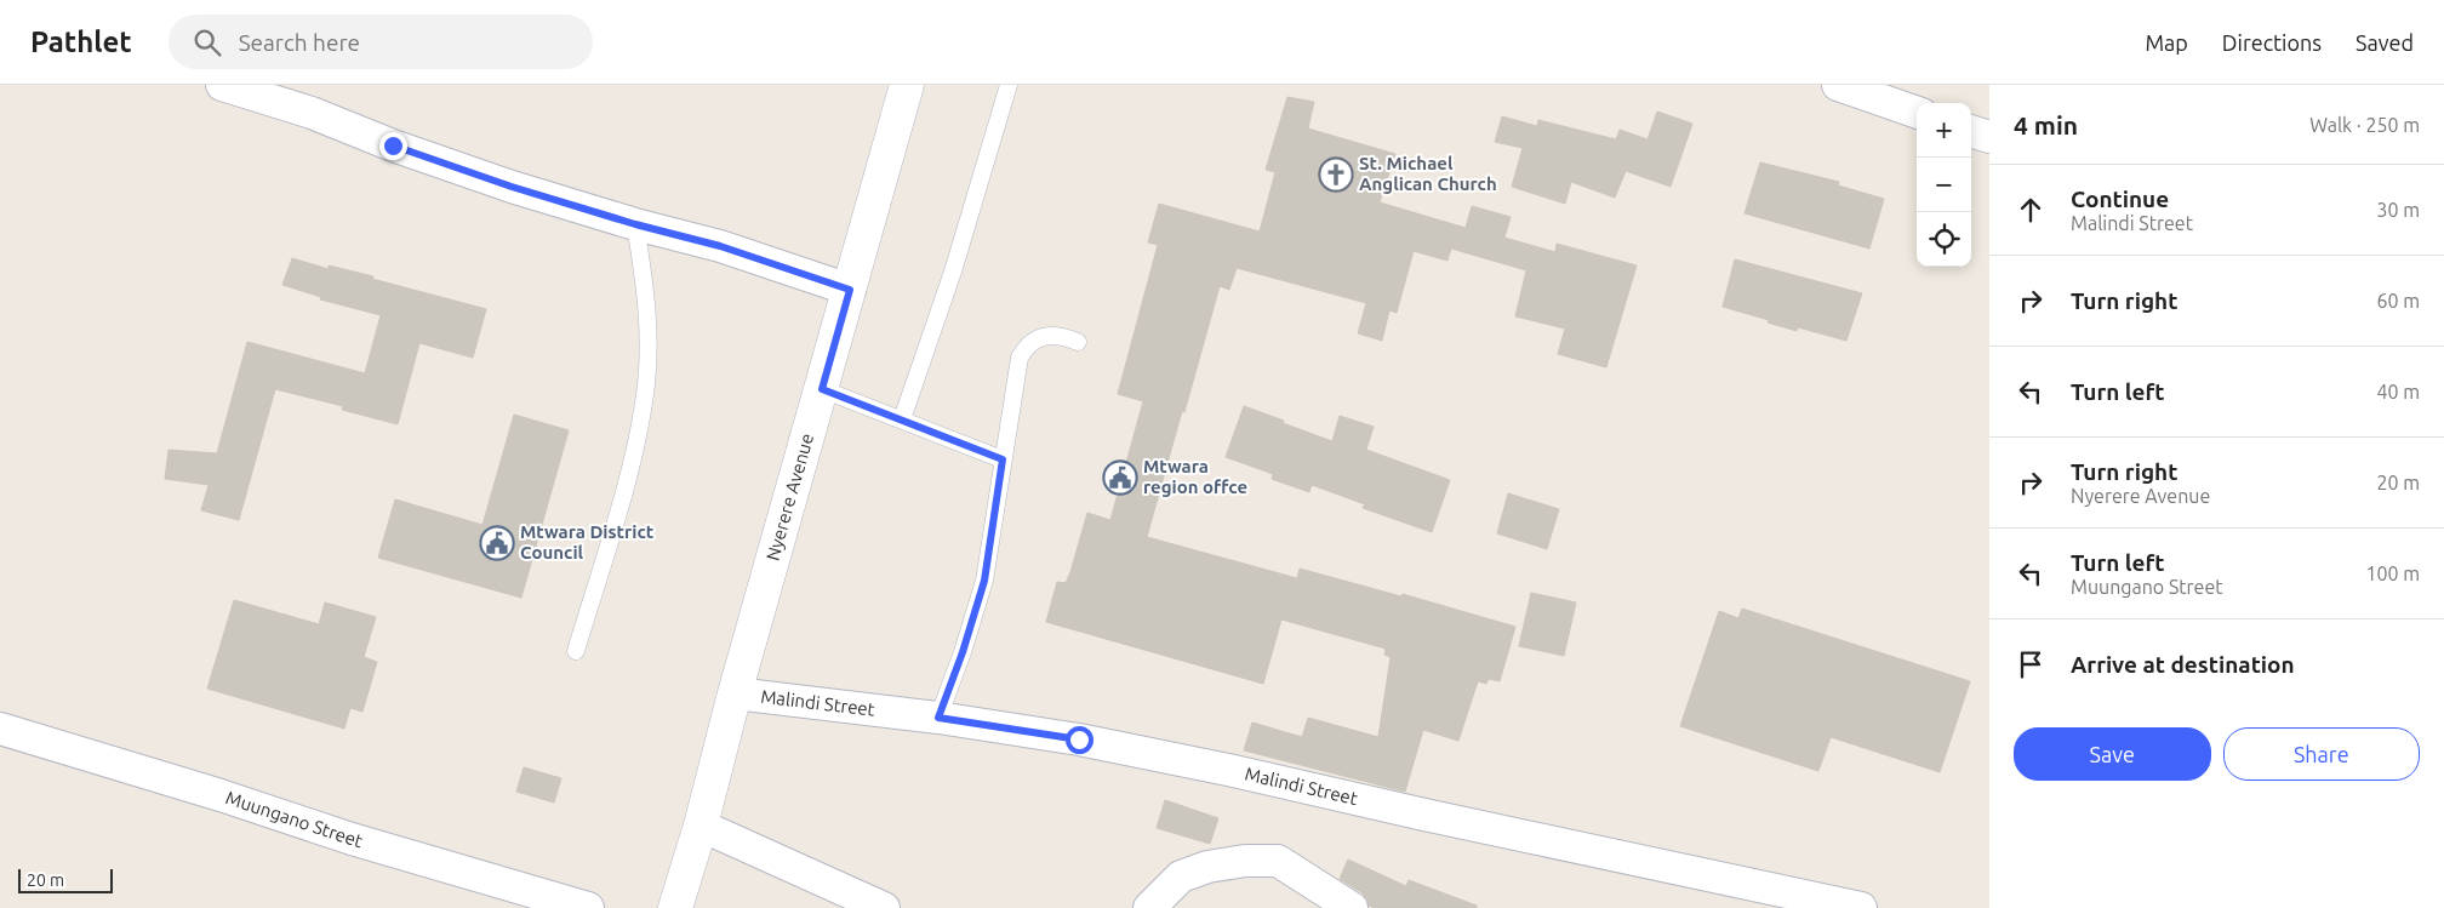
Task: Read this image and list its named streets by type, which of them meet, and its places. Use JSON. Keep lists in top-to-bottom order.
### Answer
{
  "streets": {
    "street": ["Nyerere Avenue", "Malindi Street", "Muungano Street"]
  },
  "crossings": [
    ["Nyerere Avenue", "Malindi Street"]
  ],
  "places": {
    "church": ["St. Michael Anglican Church"],
    "public building": ["Mtwara region offce", "Mtwara District Council"]
  },
  "scale_bar": "20 m",
  "page": {
    "header": "Pathlet",
    "search": "Search here",
    "nav": ["Map", "Directions", "Saved"],
    "heading": ["4 min", "Walk · 250 m"],
    "map_buttons": ["+", "−"],
    "list": [
      ["Continue", "Malindi Street", "30 m"],
      ["Turn right", "60 m"],
      ["Turn left", "40 m"],
      ["Turn right", "Nyerere Avenue", "20 m"],
      ["Turn left", "Muungano Street", "100 m"],
      "Arrive at destination"
    ],
    "buttons": ["Save", "Share"],
    "scale": "20 m"
  }
}
